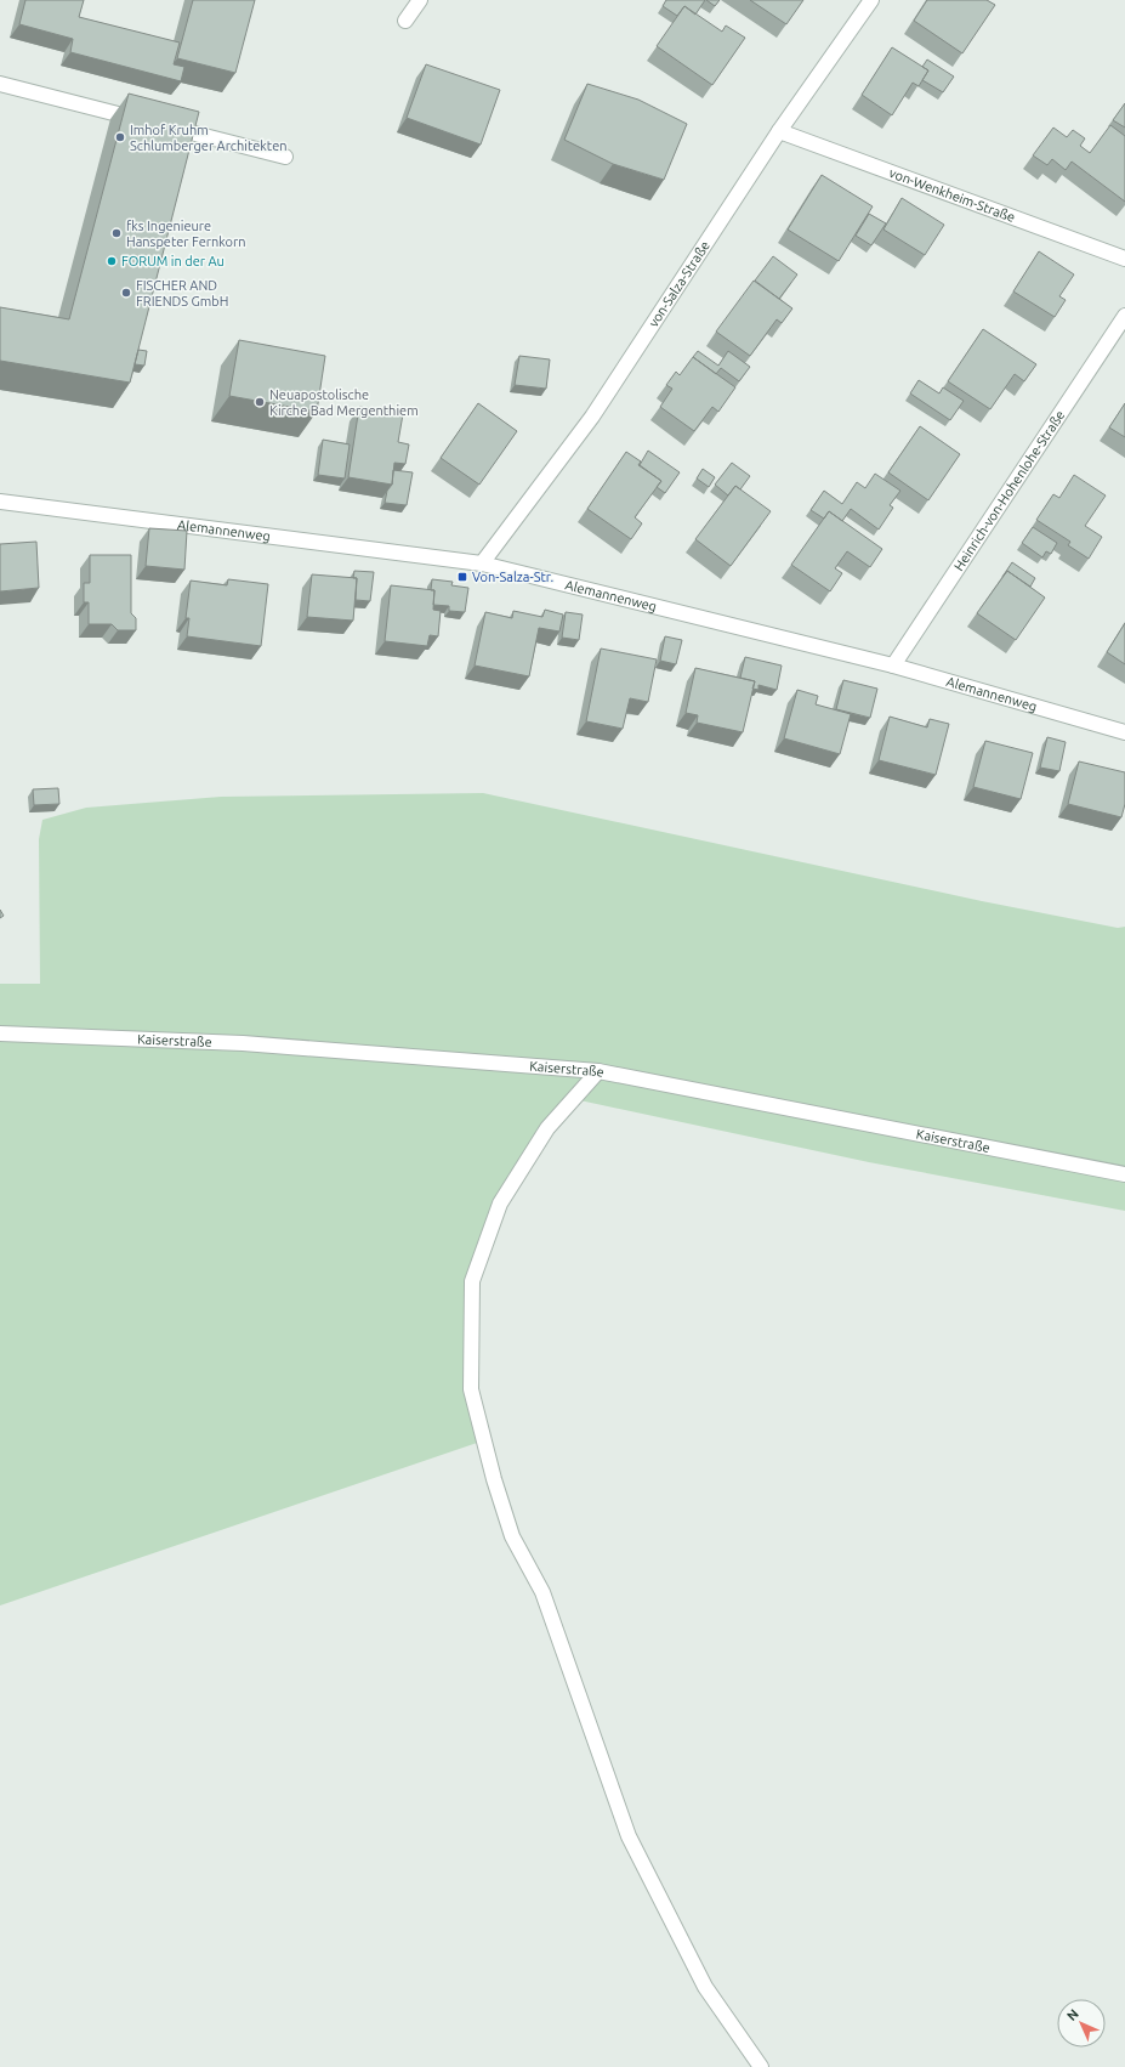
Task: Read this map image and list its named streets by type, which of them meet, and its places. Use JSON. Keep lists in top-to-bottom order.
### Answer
{
  "streets": {
    "street": [
      "von-Wenkheim-Straße",
      "von-Salza-Straße",
      "Heinrich-von-Hohenlohe-Straße",
      "Alemannenweg",
      "Kaiserstraße"
    ]
  },
  "crossings": [
    ["von-Wenkheim-Straße", "von-Salza-Straße"],
    ["von-Salza-Straße", "Alemannenweg"],
    ["Heinrich-von-Hohenlohe-Straße", "Alemannenweg"]
  ],
  "places": {
    "other": [
      "Imhof Kruhm Schlumberger Architekten",
      "fks Ingenieure Hanspeter Fernkorn",
      "FORUM in der Au",
      "FISCHER AND FRIENDS GmbH",
      "Neuapostolische Kirche Bad Mergenthiem"
    ],
    "transit": ["Von-Salza-Str."]
  },
  "north": "top left"
}
